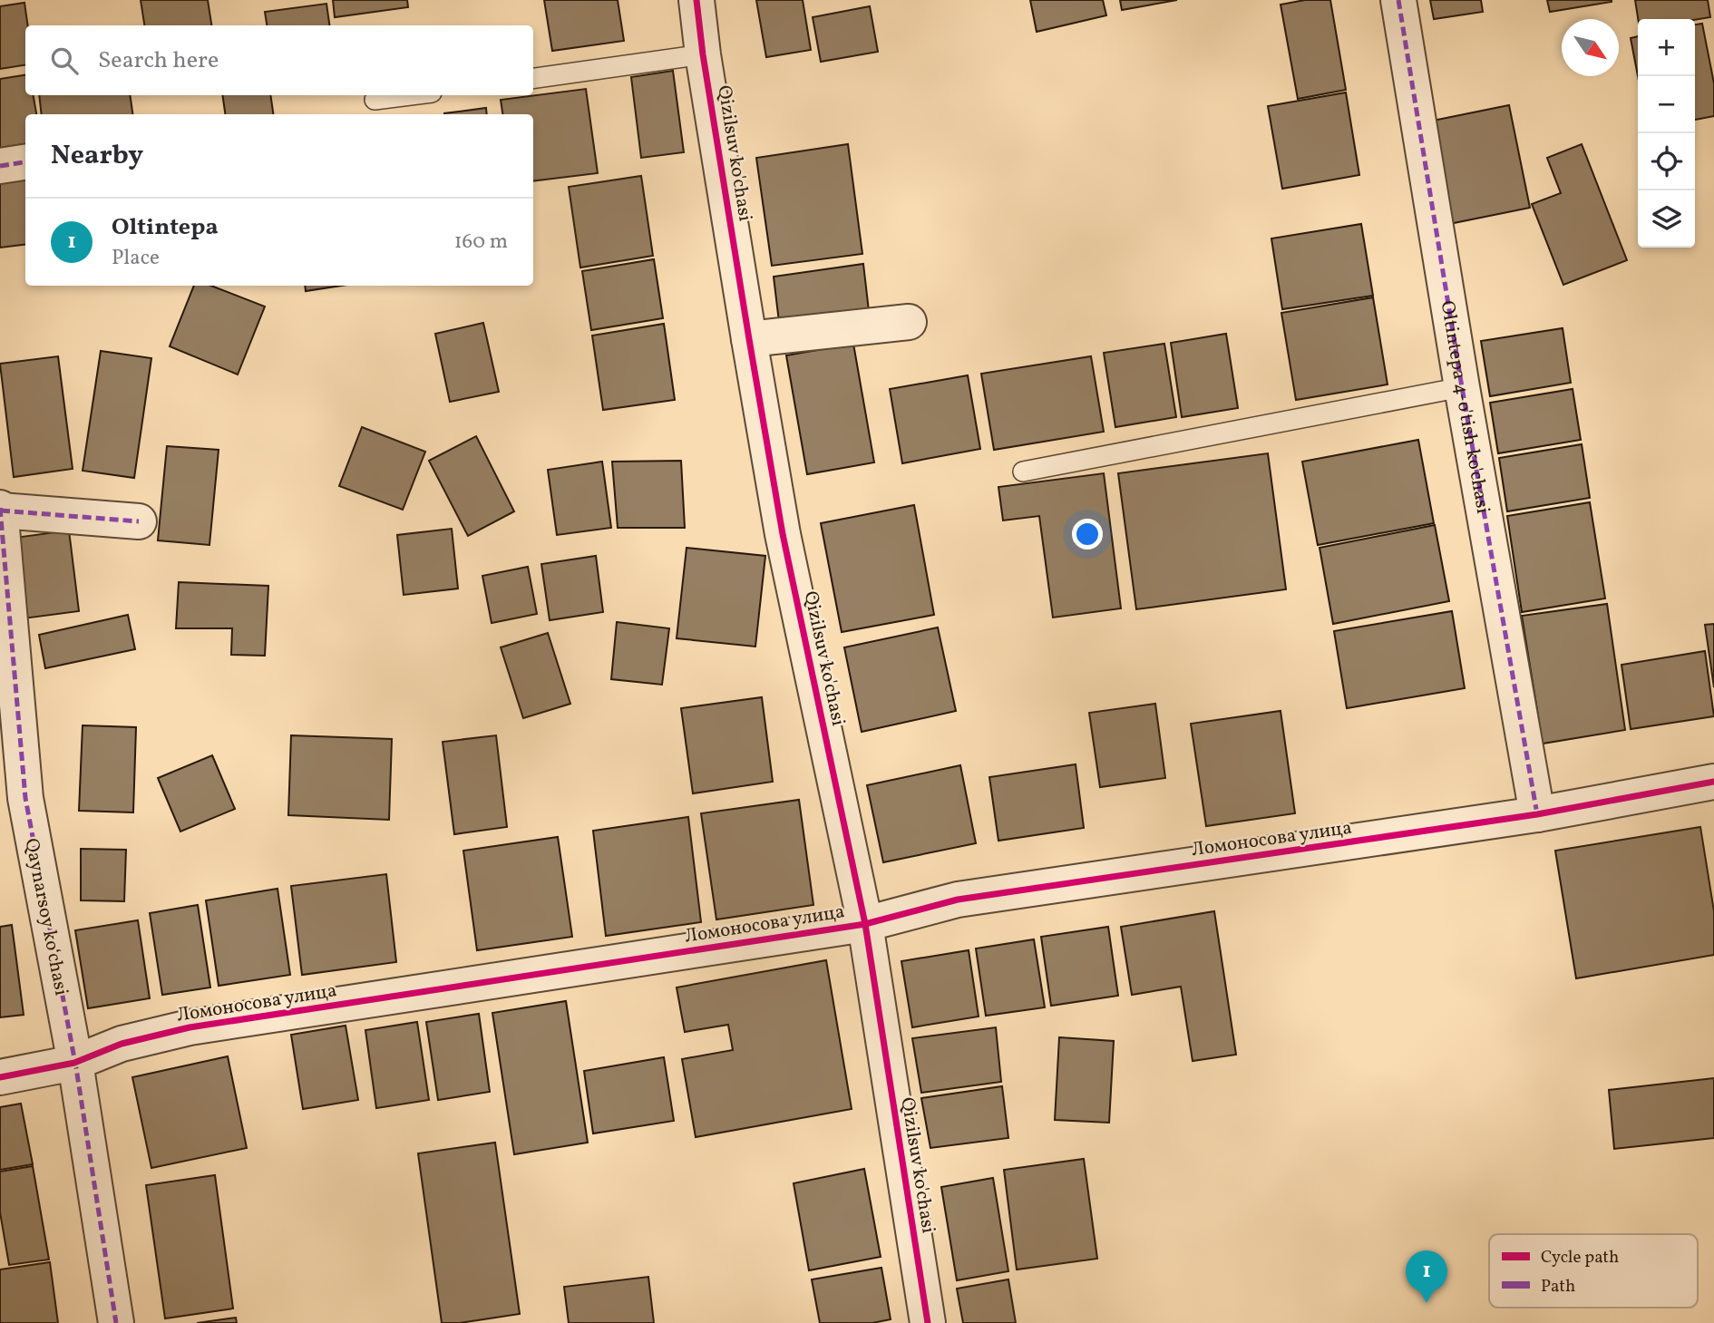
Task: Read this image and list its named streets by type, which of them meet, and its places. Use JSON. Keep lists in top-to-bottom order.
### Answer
{
  "streets": {
    "street": [
      "Qizilsuv ko'chasi",
      "Oltintepa 4-o'tish ko'chasi",
      "Ломоносова улица",
      "Qaynarsoy koʻchasi"
    ]
  },
  "crossings": [
    ["Qizilsuv ko'chasi", "Ломоносова улица"],
    ["Oltintepa 4-o'tish ko'chasi", "Ломоносова улица"],
    ["Ломоносова улица", "Qaynarsoy koʻchasi"]
  ],
  "legend": ["Cycle path", "Path"],
  "north": "bottom right",
  "page": {
    "map_buttons": ["+", "−"],
    "search": "Search here",
    "heading": "Nearby",
    "list": [
      {
        "mark": "1",
        "name": "Oltintepa",
        "note": "Place",
        "value": "160 m"
      }
    ],
    "pins": "1"
  }
}
